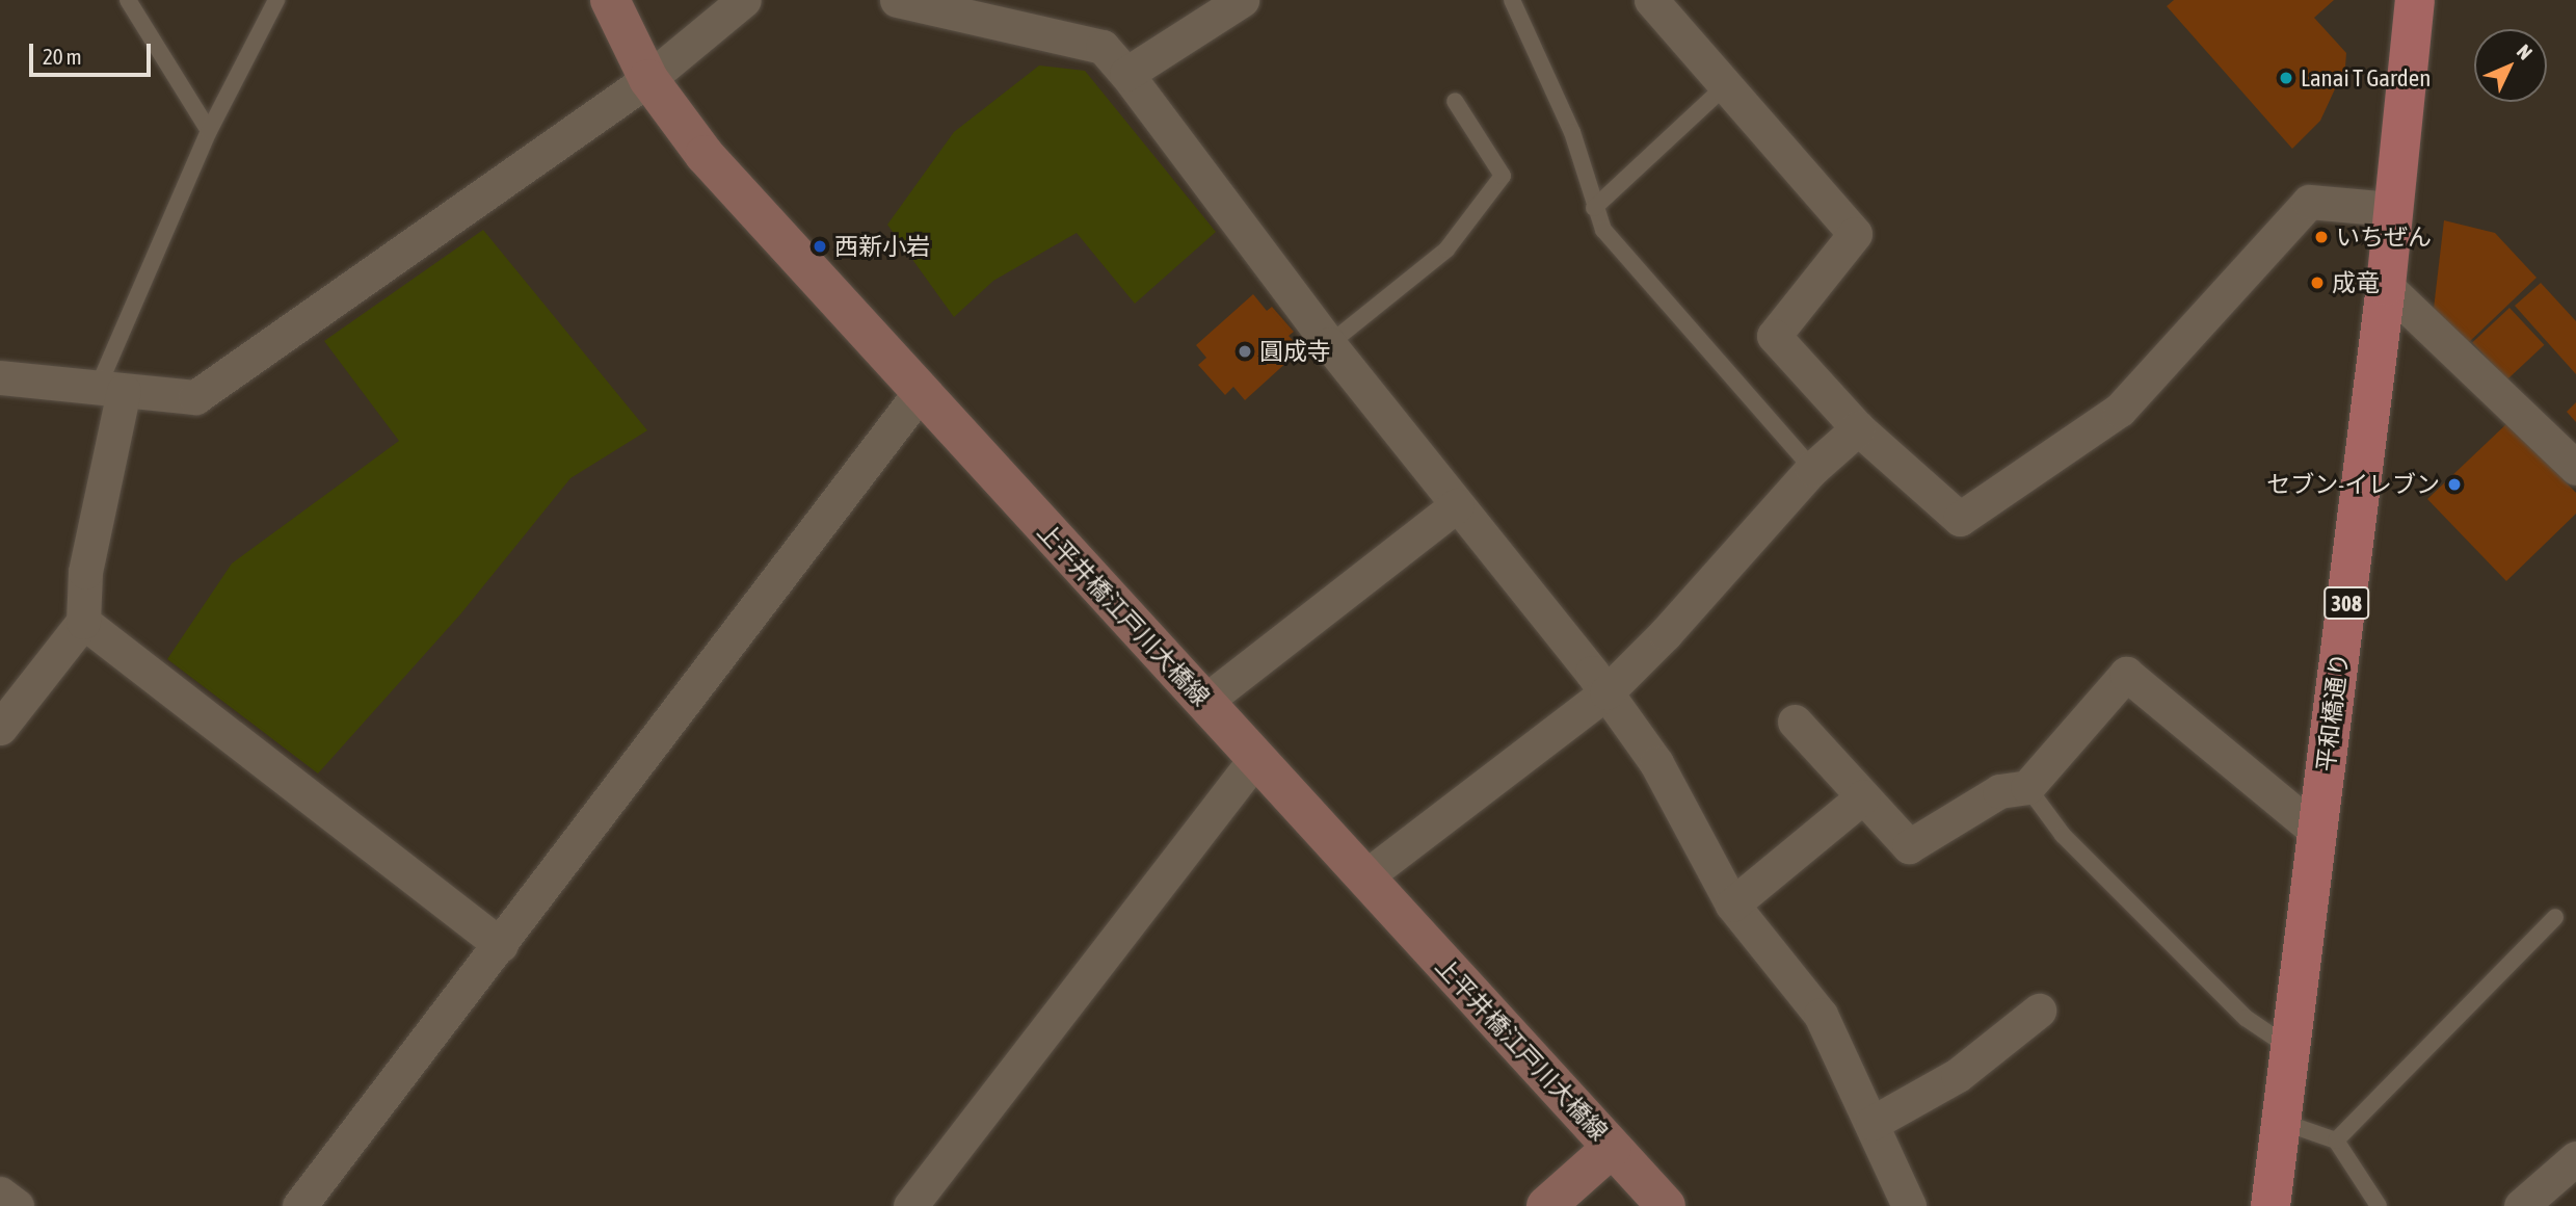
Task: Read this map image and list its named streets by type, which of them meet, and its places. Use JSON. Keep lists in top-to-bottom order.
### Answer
{
  "streets": {
    "main road": ["308", "平和橋通り"],
    "street": ["上平井橋江戸川大橋線"]
  },
  "places": [
    "Lanai T Garden",
    "いちぜん",
    "西新小岩",
    "成竜",
    "圓成寺",
    "セブン-イレブン"
  ],
  "scale_bar": "20 m",
  "north": "top right"
}
